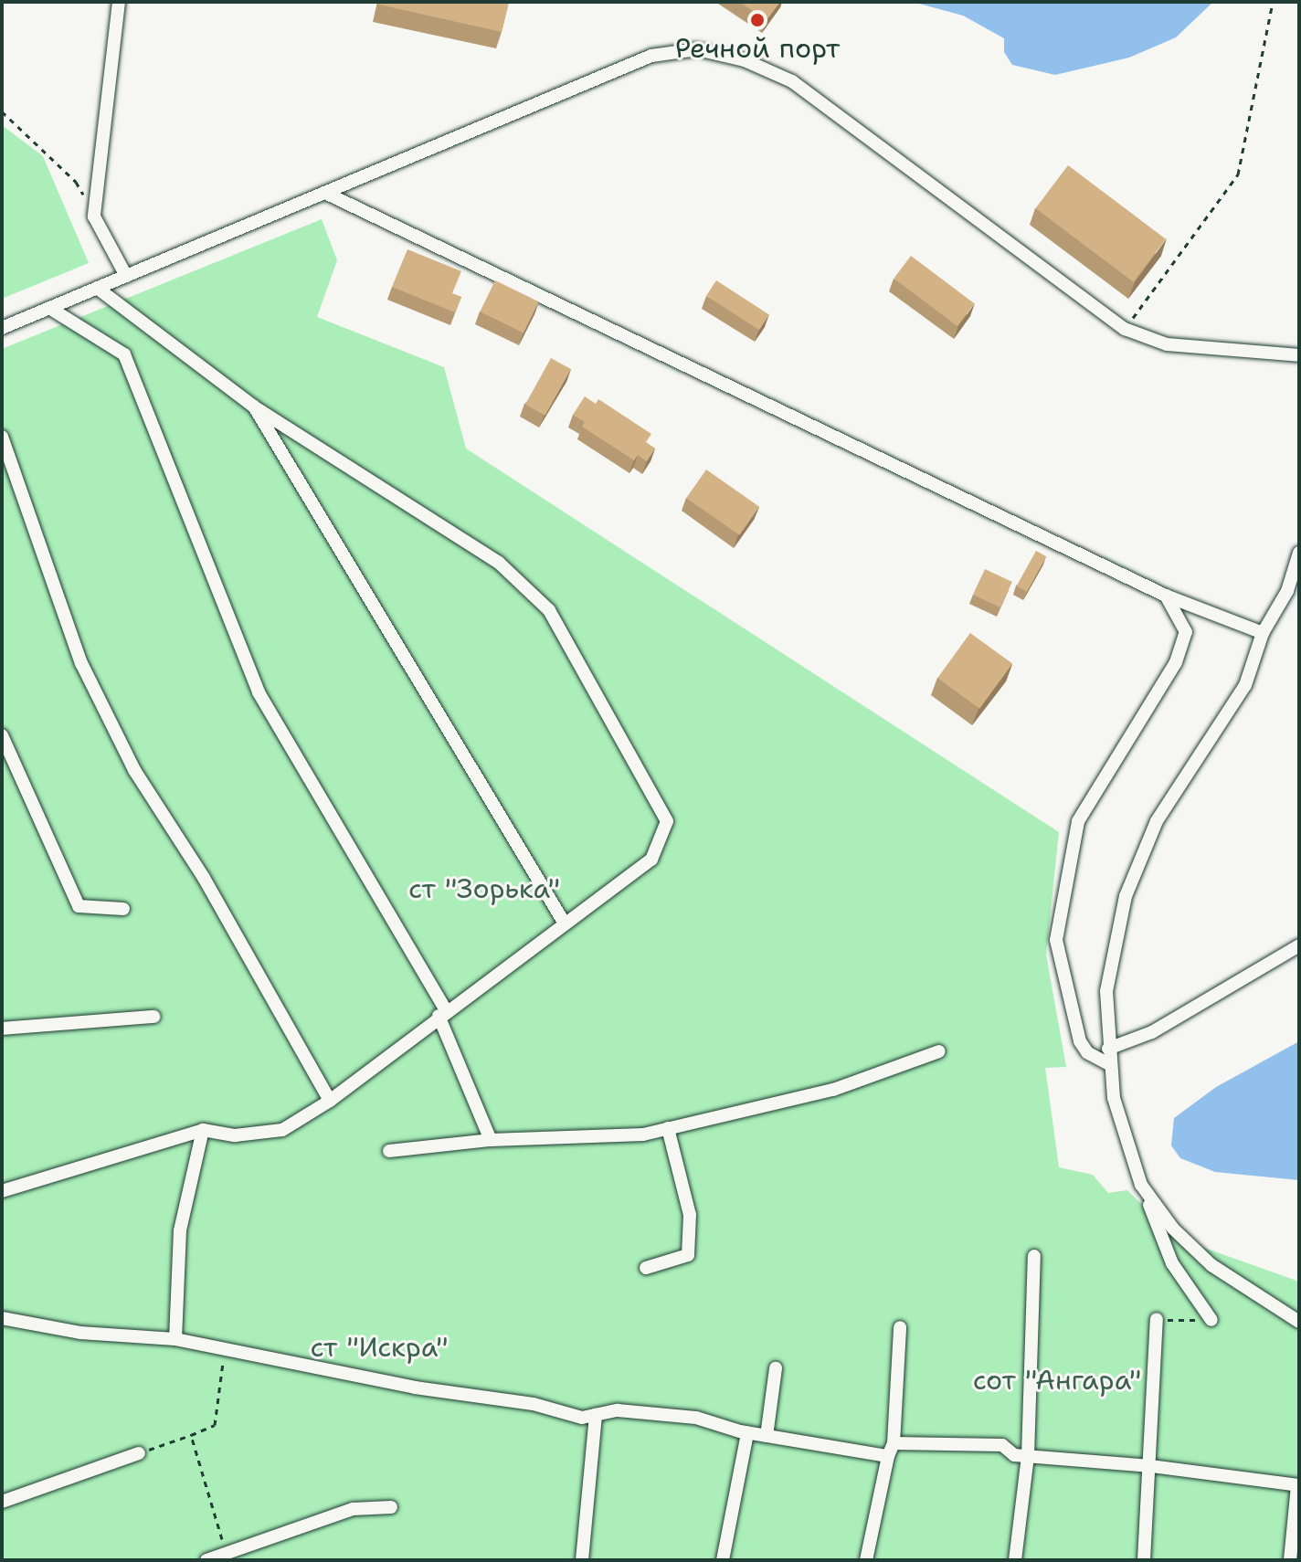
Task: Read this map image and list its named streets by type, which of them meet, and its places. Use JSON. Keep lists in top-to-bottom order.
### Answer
{
  "parks": ["ст \"Зорька\"", "ст \"Искра\"", "сот \"Ангара\""],
  "places": ["Речной порт"]
}
